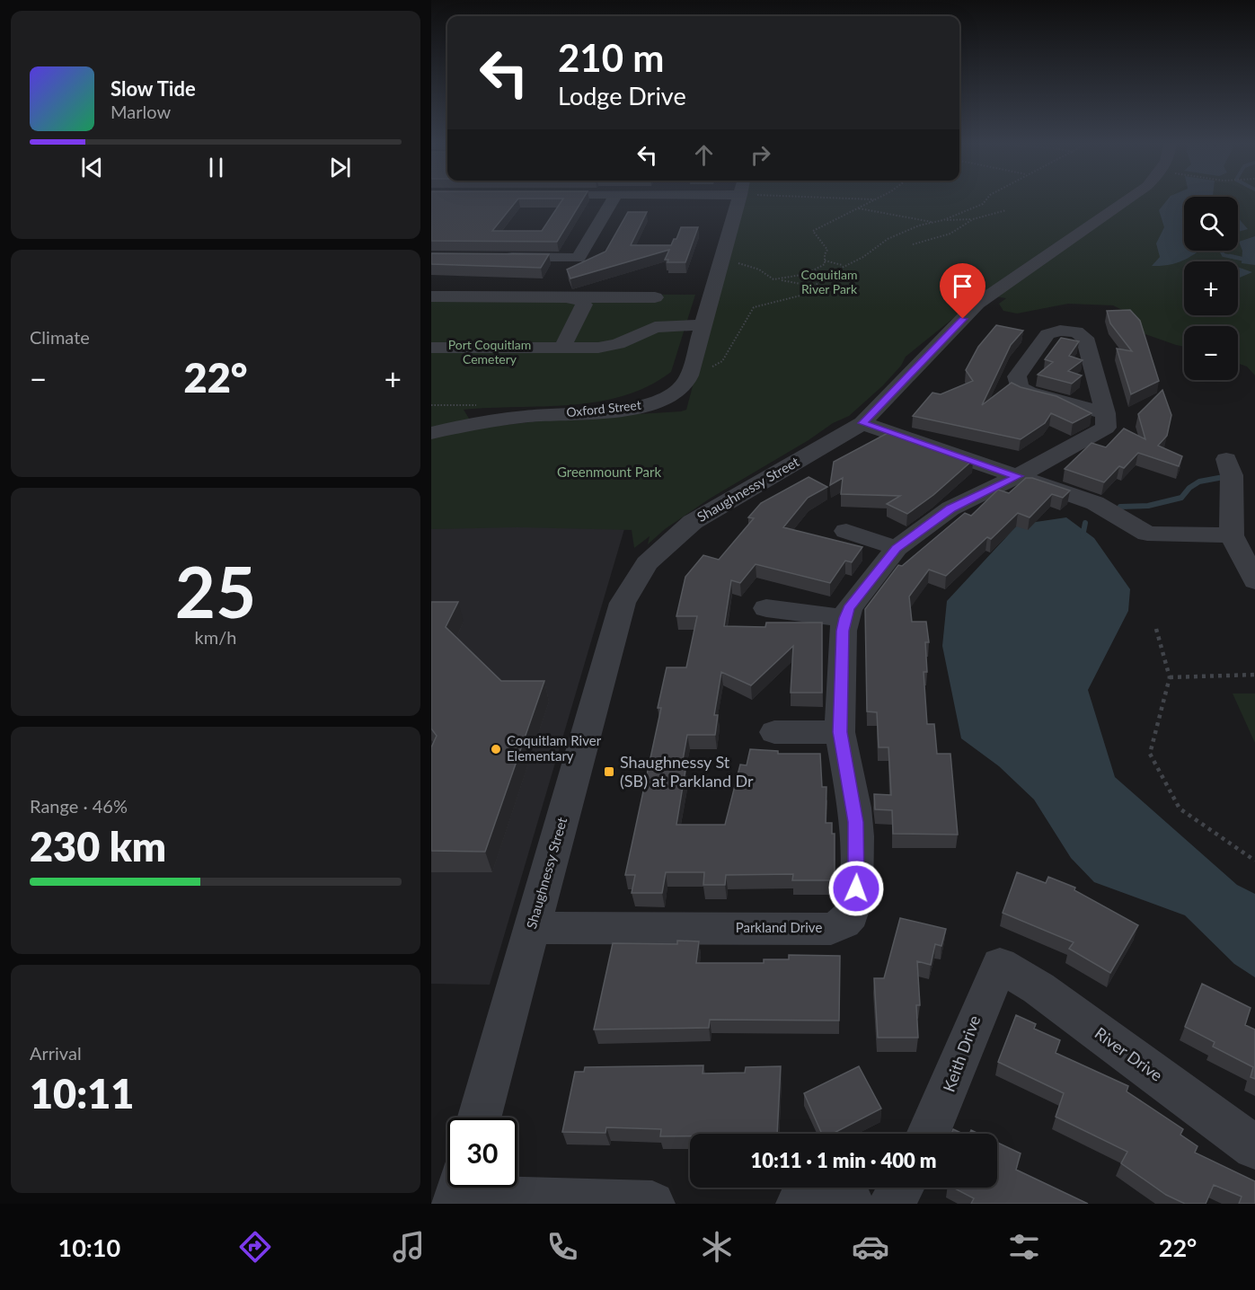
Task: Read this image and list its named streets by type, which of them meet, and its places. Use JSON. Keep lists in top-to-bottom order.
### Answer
{
  "streets": {
    "street": [
      "Oxford Street",
      "Shaughnessy Street",
      "Parkland Drive",
      "Keith Drive",
      "River Drive"
    ]
  },
  "crossings": [
    ["Shaughnessy Street", "Parkland Drive"],
    ["Keith Drive", "River Drive"]
  ],
  "parks": ["Coquitlam River Park", "Port Coquitlam Cemetery", "Greenmount Park"],
  "places": {
    "other": ["Coquitlam River Elementary"],
    "transit": ["Shaughnessy St (SB) at Parkland Dr"]
  },
  "page": {
    "turn": ["210 m", "Lodge Drive"],
    "song": ["Slow Tide", "Marlow"],
    "map_buttons": ["+", "−"],
    "tile": [
      "Climate",
      ["25", "km/h"],
      ["Range · 46%", "230 km"],
      ["Arrival", "10:11"]
    ],
    "heat": ["−", "22°", "+"],
    "limit": "30",
    "trip": "10:11 · 1 min · 400 m",
    "tabs": ["10:10", "22°"]
  }
}
